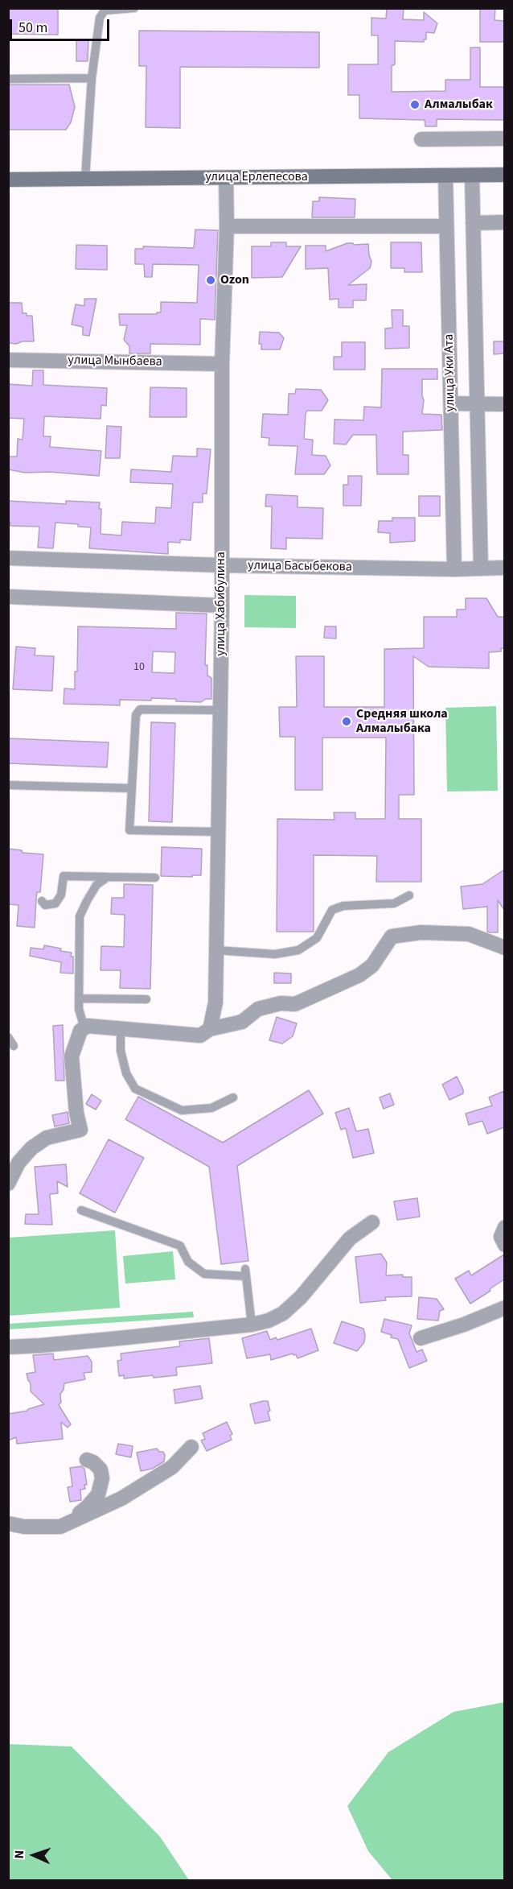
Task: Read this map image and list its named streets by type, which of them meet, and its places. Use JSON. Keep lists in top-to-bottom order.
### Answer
{
  "streets": {
    "main road": ["улица Ерлепесова"],
    "street": [
      "улица Мынбаева",
      "улица Уки Ата",
      "улица Басыбекова",
      "улица Хабибулина"
    ]
  },
  "crossings": [
    ["улица Ерлепесова", "улица Уки Ата"],
    ["улица Ерлепесова", "улица Хабибулина"],
    ["улица Мынбаева", "улица Хабибулина"],
    ["улица Уки Ата", "улица Басыбекова"],
    ["улица Басыбекова", "улица Хабибулина"]
  ],
  "places": ["Алмалыбак", "Ozon", "Средняя школа Алмалыбака"],
  "house_numbers": ["10"],
  "scale_bar": "50 m",
  "north": "left"
}
